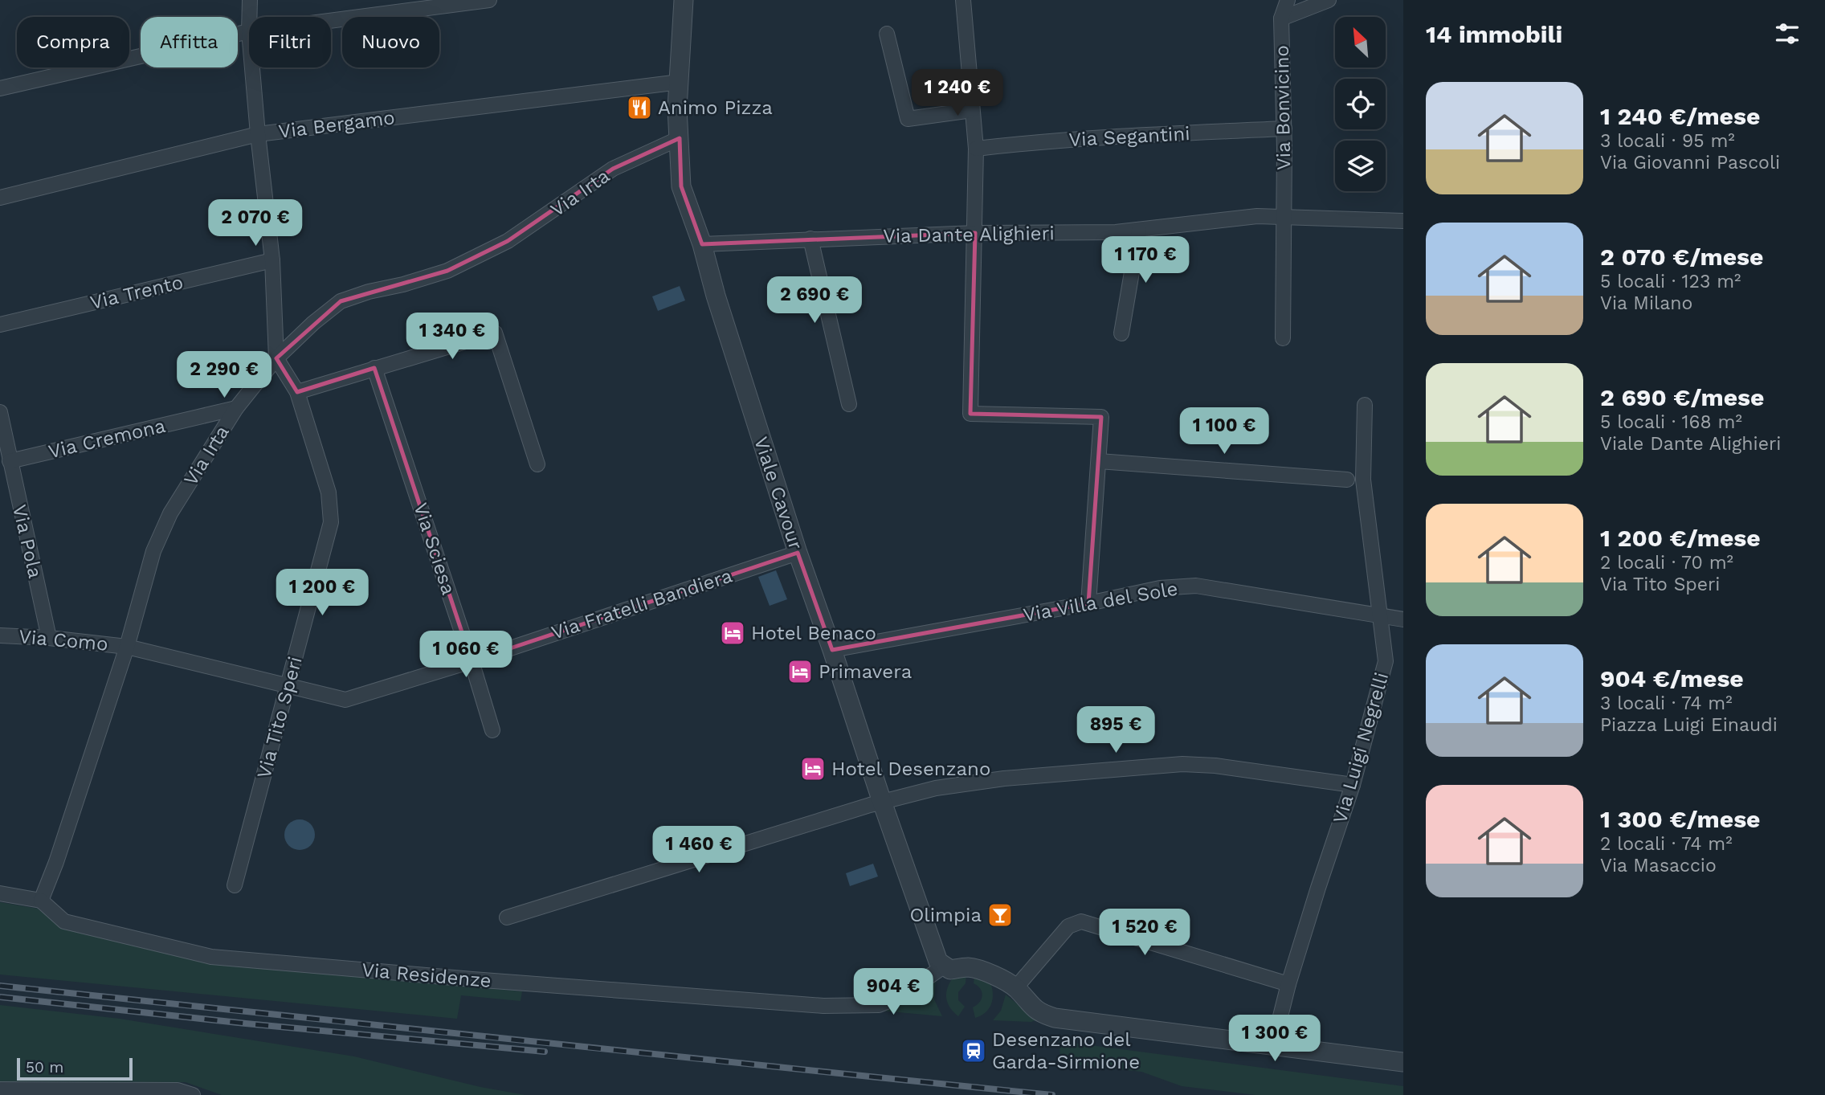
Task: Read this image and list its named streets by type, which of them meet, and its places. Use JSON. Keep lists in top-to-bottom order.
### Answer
{
  "streets": {
    "street": [
      "Via Bonvicino",
      "Via Bergamo",
      "Via Segantini",
      "Via Irta",
      "Via Dante Alighieri",
      "Via Trento",
      "Via Cremona",
      "Viale Cavour",
      "Via Pola",
      "Via Sciesa",
      "Via Villa del Sole",
      "Via Fratelli Bandiera",
      "Via Como",
      "Via Tito Speri",
      "Via Luigi Negrelli",
      "Via Residenze"
    ]
  },
  "crossings": [
    ["Via Bonvicino", "Via Segantini"],
    ["Via Bonvicino", "Via Dante Alighieri"],
    ["Via Bergamo", "Viale Cavour"],
    ["Via Irta", "Via Cremona"],
    ["Via Irta", "Viale Cavour"],
    ["Via Irta", "Via Fratelli Bandiera"],
    ["Via Irta", "Via Como"],
    ["Via Irta", "Via Tito Speri"],
    ["Via Irta", "Via Residenze"],
    ["Via Dante Alighieri", "Viale Cavour"],
    ["Via Cremona", "Via Pola"],
    ["Viale Cavour", "Via Villa del Sole"],
    ["Viale Cavour", "Via Fratelli Bandiera"],
    ["Viale Cavour", "Via Residenze"],
    ["Via Pola", "Via Como"],
    ["Via Sciesa", "Via Fratelli Bandiera"],
    ["Via Villa del Sole", "Via Luigi Negrelli"],
    ["Via Fratelli Bandiera", "Via Como"],
    ["Via Fratelli Bandiera", "Via Tito Speri"]
  ],
  "places": {
    "restaurant": ["Animo Pizza"],
    "hotel": ["Hotel Benaco", "Primavera", "Hotel Desenzano"],
    "bar": ["Olimpia"],
    "station": ["Desenzano del Garda-Sirmione"]
  },
  "scale_bar": "50 m",
  "north": "top left",
  "page": {
    "heading": "14 immobili",
    "chip": [
      "Compra",
      "Affitta",
      "Filtri",
      "Nuovo"
    ],
    "list": [
      {
        "name": "1 240 €/mese",
        "note": "3 locali · 95 m² · Via Giovanni Pascoli"
      },
      {
        "name": "2 070 €/mese",
        "note": "5 locali · 123 m² · Via Milano"
      },
      {
        "name": "2 690 €/mese",
        "note": "5 locali · 168 m² · Viale Dante Alighieri"
      },
      {
        "name": "1 200 €/mese",
        "note": "2 locali · 70 m² · Via Tito Speri"
      },
      {
        "name": "904 €/mese",
        "note": "3 locali · 74 m² · Piazza Luigi Einaudi"
      },
      {
        "name": "1 300 €/mese",
        "note": "2 locali · 74 m² · Via Masaccio"
      }
    ],
    "price": [
      "1 240 €",
      "2 070 €",
      "1 170 €",
      "2 690 €",
      "1 340 €",
      "2 290 €",
      "1 100 €",
      "1 200 €",
      "1 060 €",
      "895 €",
      "1 460 €",
      "1 520 €",
      "904 €",
      "1 300 €"
    ],
    "scale": "50 m"
  }
}
